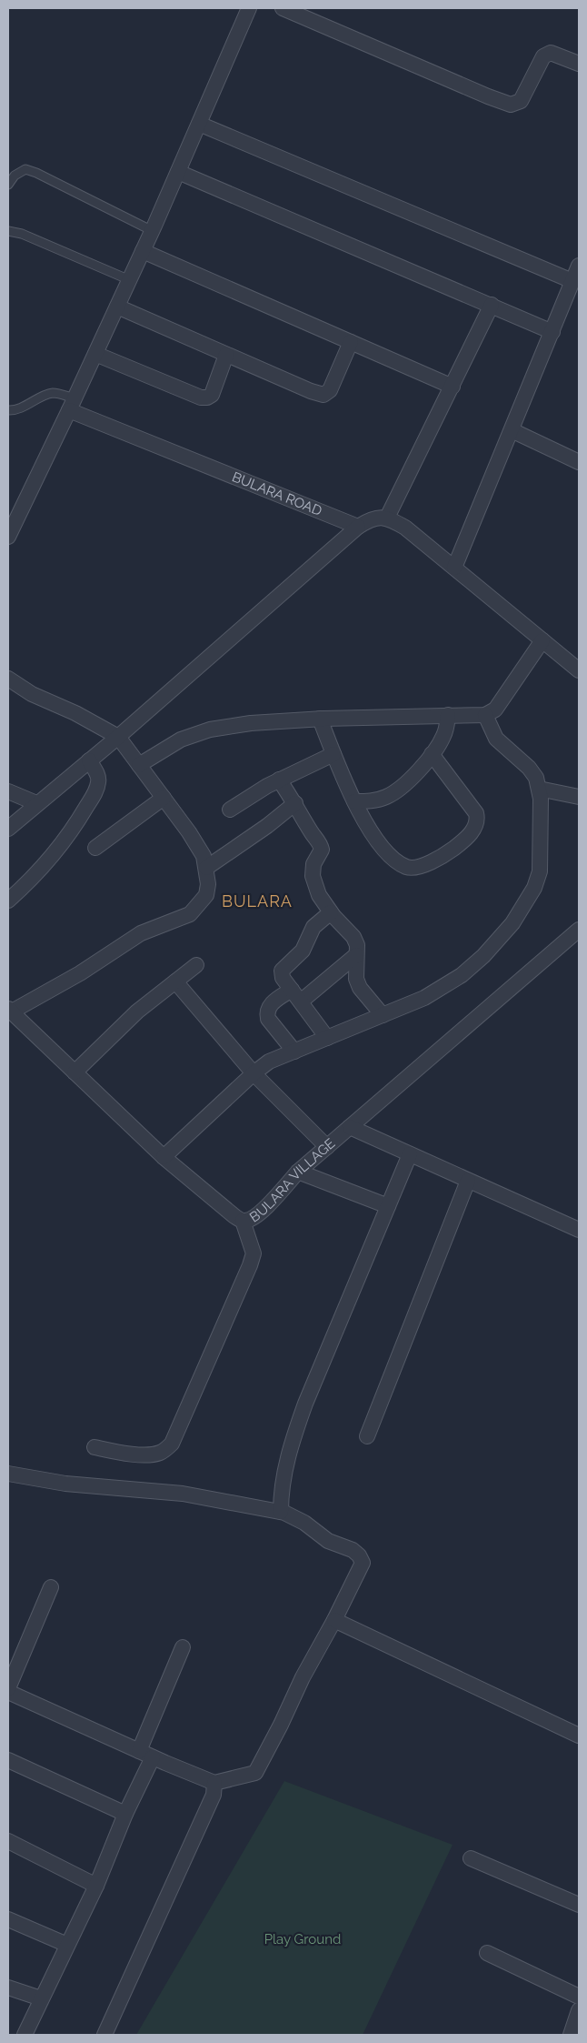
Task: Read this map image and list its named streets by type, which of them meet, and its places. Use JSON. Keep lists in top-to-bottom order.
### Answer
{
  "streets": {
    "street": ["BULARA ROAD", "BULARA VILLAGE"]
  },
  "districts": ["BULARA"],
  "parks": ["Play Ground"]
}
